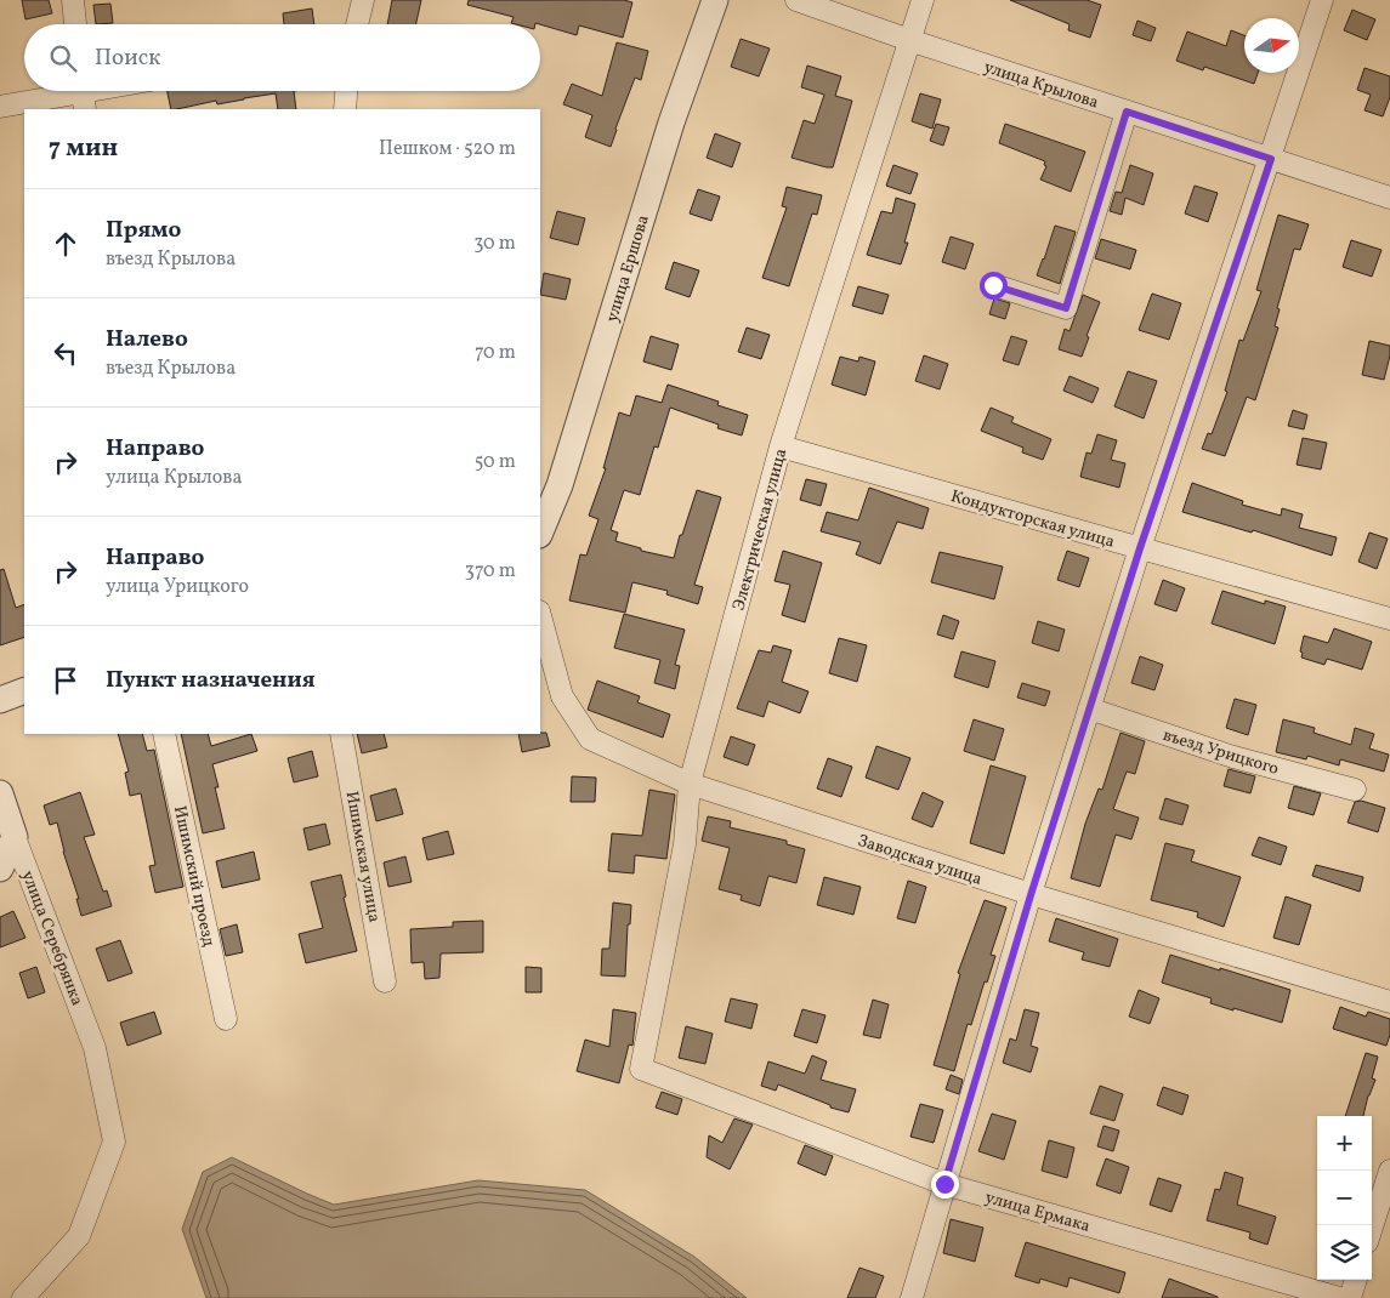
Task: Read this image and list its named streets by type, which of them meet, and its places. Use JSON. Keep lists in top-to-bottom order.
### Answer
{
  "streets": {
    "street": [
      "улица Крылова",
      "улица Ершова",
      "Кондукторская улица",
      "Электрическая улица",
      "въезд Урицкого",
      "Ишимская улица",
      "Заводская улица",
      "Ишимский проезд",
      "улица Серебрянка",
      "улица Ермака"
    ]
  },
  "crossings": [
    ["улица Крылова", "Электрическая улица"],
    ["Кондукторская улица", "Электрическая улица"],
    ["Электрическая улица", "Заводская улица"],
    ["Электрическая улица", "улица Ермака"]
  ],
  "north": "right",
  "page": {
    "search": "Поиск",
    "heading": ["7 мин", "Пешком · 520 m"],
    "list": [
      ["Прямо", "въезд Крылова", "30 m"],
      ["Налево", "въезд Крылова", "70 m"],
      ["Направо", "улица Крылова", "50 m"],
      ["Направо", "улица Урицкого", "370 m"],
      "Пункт назначения"
    ],
    "map_buttons": ["+", "−"]
  }
}
